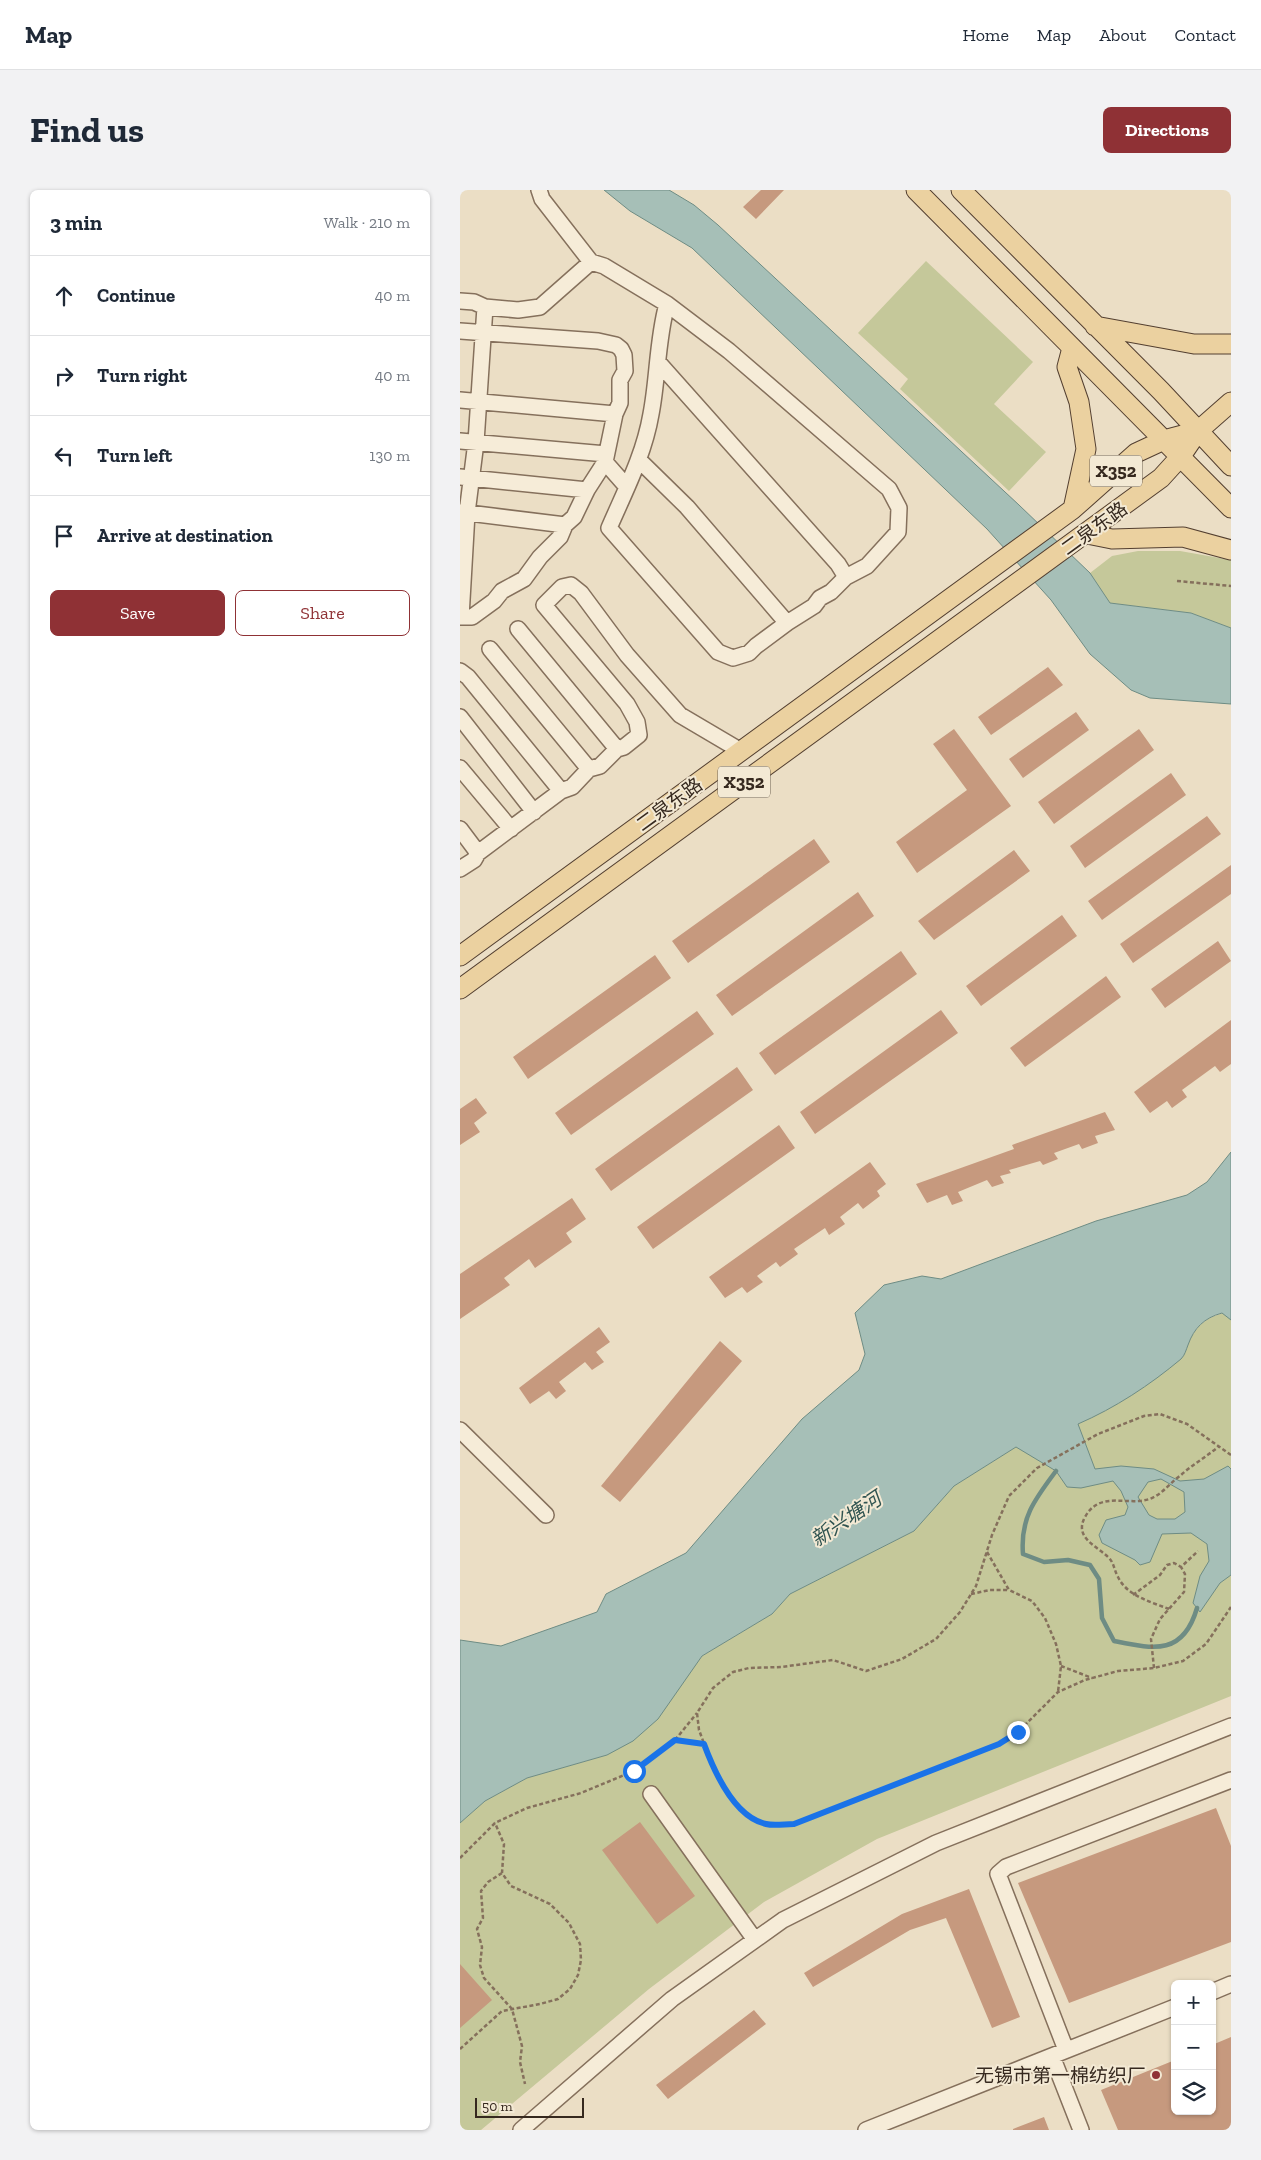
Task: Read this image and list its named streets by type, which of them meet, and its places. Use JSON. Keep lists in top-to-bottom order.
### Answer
{
  "streets": {
    "main road": ["X352", "二泉东路"]
  },
  "water": ["新兴塘河"],
  "places": ["无锡市第一棉纺织厂"],
  "scale_bar": "50 m",
  "page": {
    "header": "Map",
    "nav": [
      "Home",
      "Map",
      "About",
      "Contact"
    ],
    "buttons": [
      "Directions",
      ["Save", "Share"]
    ],
    "title": "Find us",
    "heading": ["3 min", "Walk · 210 m"],
    "list": [
      ["Continue", "40 m"],
      ["Turn right", "40 m"],
      ["Turn left", "130 m"],
      "Arrive at destination"
    ],
    "map_buttons": ["+", "−"],
    "scale": "50 m"
  }
}
